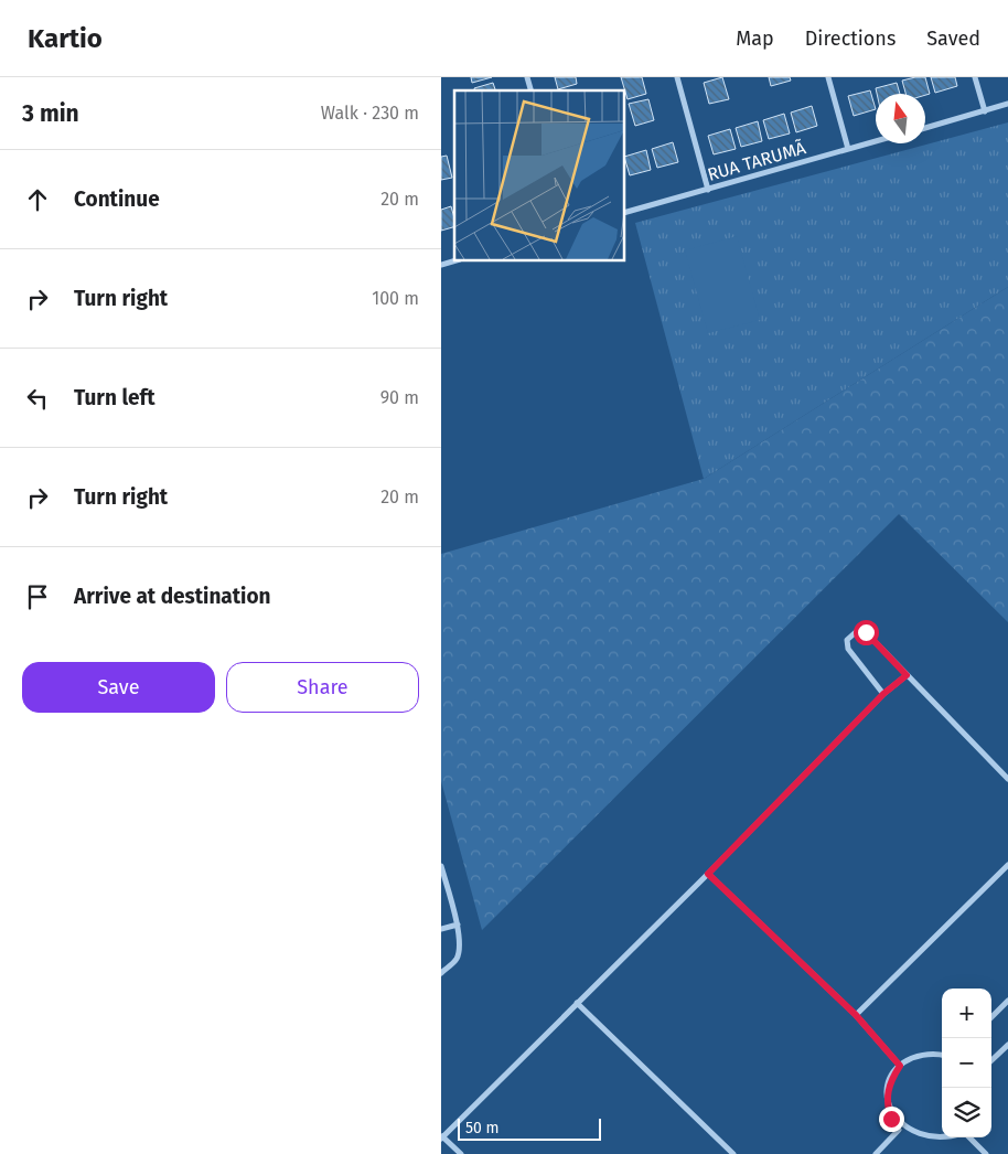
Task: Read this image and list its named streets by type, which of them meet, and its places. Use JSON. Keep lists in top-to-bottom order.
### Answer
{
  "streets": {
    "street": ["RUA TARUMÃ"]
  },
  "scale_bar": "50 m",
  "north": "top",
  "page": {
    "header": "Kartio",
    "nav": ["Map", "Directions", "Saved"],
    "heading": ["3 min", "Walk · 230 m"],
    "list": [
      ["Continue", "20 m"],
      ["Turn right", "100 m"],
      ["Turn left", "90 m"],
      ["Turn right", "20 m"],
      "Arrive at destination"
    ],
    "buttons": ["Save", "Share"],
    "map_buttons": ["+", "−"],
    "scale": "50 m"
  }
}
